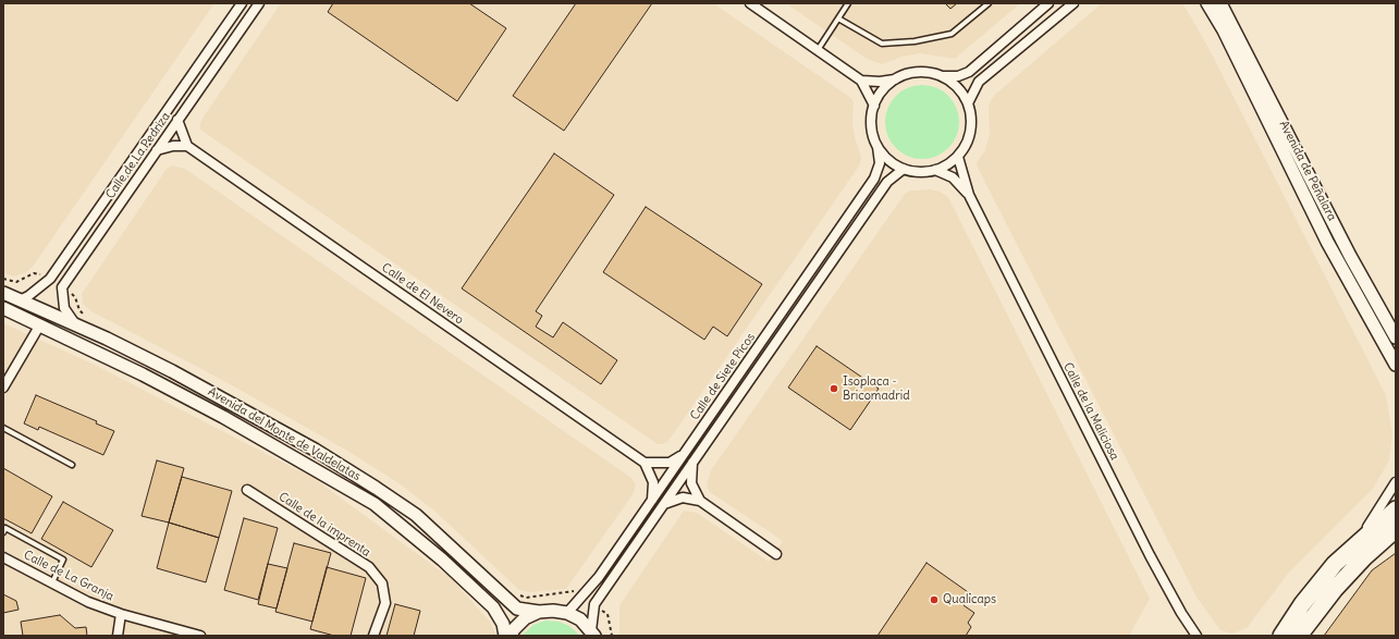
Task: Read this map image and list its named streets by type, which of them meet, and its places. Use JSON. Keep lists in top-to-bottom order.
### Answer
{
  "streets": {
    "street": [
      "Calle de La Pedriza",
      "Avenida de Peñalara",
      "Calle de El Nevero",
      "Calle de Siete Picos",
      "Calle de la Maliciosa",
      "Avenida del Monte de Valdelatas",
      "Calle de la imprenta",
      "Calle de La Granja"
    ]
  },
  "crossings": [
    ["Calle de La Pedriza", "Avenida del Monte de Valdelatas"],
    ["Calle de Siete Picos", "Calle de la Maliciosa"],
    ["Calle de Siete Picos", "Avenida del Monte de Valdelatas"]
  ],
  "places": ["Isoplaca - Bricomadrid", "Qualicaps"]
}
